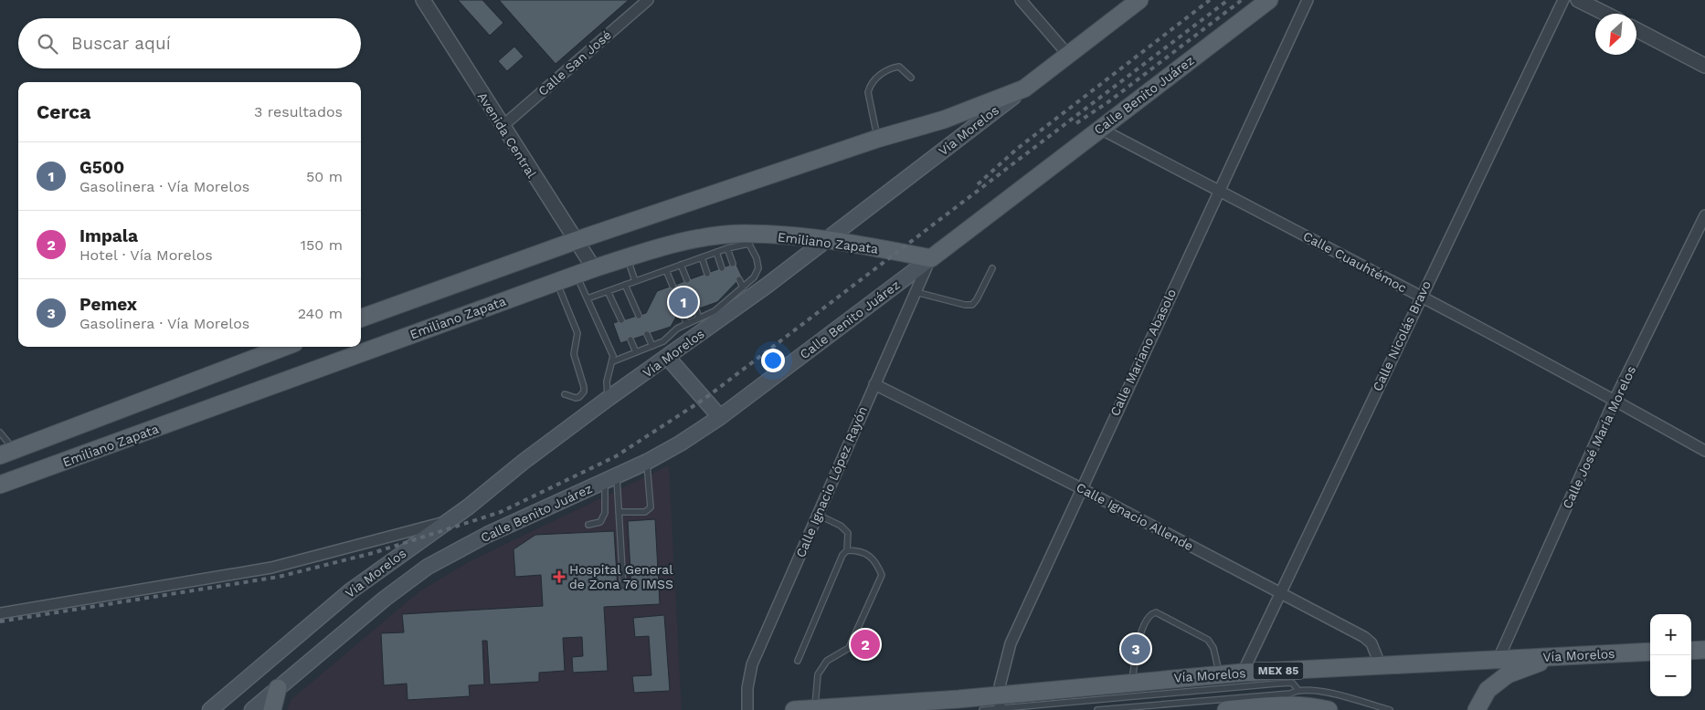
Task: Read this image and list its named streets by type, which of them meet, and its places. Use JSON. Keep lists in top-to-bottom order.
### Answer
{
  "streets": {
    "main road": [
      "Calle Benito Juárez",
      "Vía Morelos",
      "Emiliano Zapata",
      "MEX 85"
    ],
    "street": [
      "Calle San José",
      "Avenida Central",
      "Calle Cuauhtémoc",
      "Calle Nicolás Bravo",
      "Calle Mariano Abasolo",
      "Calle José María Morelos",
      "Calle Ignacio López Rayón",
      "Calle Ignacio Allende"
    ]
  },
  "crossings": [
    ["Calle San José", "Avenida Central"],
    ["Calle Benito Juárez", "Emiliano Zapata"],
    ["Calle Benito Juárez", "Calle Cuauhtémoc"],
    ["Calle Benito Juárez", "Calle Ignacio López Rayón"],
    ["Vía Morelos", "Emiliano Zapata"],
    ["Vía Morelos", "Calle Nicolás Bravo"],
    ["Vía Morelos", "Calle Mariano Abasolo"],
    ["Vía Morelos", "Calle José María Morelos"],
    ["Vía Morelos", "Calle Ignacio Allende"],
    ["Avenida Central", "Emiliano Zapata"],
    ["Emiliano Zapata", "Calle Ignacio López Rayón"],
    ["Calle Cuauhtémoc", "Calle Nicolás Bravo"],
    ["Calle Cuauhtémoc", "Calle Mariano Abasolo"],
    ["Calle Cuauhtémoc", "Calle José María Morelos"],
    ["Calle Nicolás Bravo", "Calle Ignacio Allende"],
    ["Calle Mariano Abasolo", "Calle Ignacio Allende"],
    ["Calle Ignacio López Rayón", "Calle Ignacio Allende"]
  ],
  "places": {
    "health": ["Hospital General de Zona 76 IMSS"]
  },
  "north": "bottom left",
  "page": {
    "search": "Buscar aquí",
    "heading": ["Cerca", "3 resultados"],
    "list": [
      {
        "mark": "1",
        "name": "G500",
        "note": "Gasolinera · Vía Morelos",
        "value": "50 m"
      },
      {
        "mark": "2",
        "name": "Impala",
        "note": "Hotel · Vía Morelos",
        "value": "150 m"
      },
      {
        "mark": "3",
        "name": "Pemex",
        "note": "Gasolinera · Vía Morelos",
        "value": "240 m"
      }
    ],
    "pins": ["1", "2", "3"],
    "map_buttons": ["+", "−"]
  }
}
